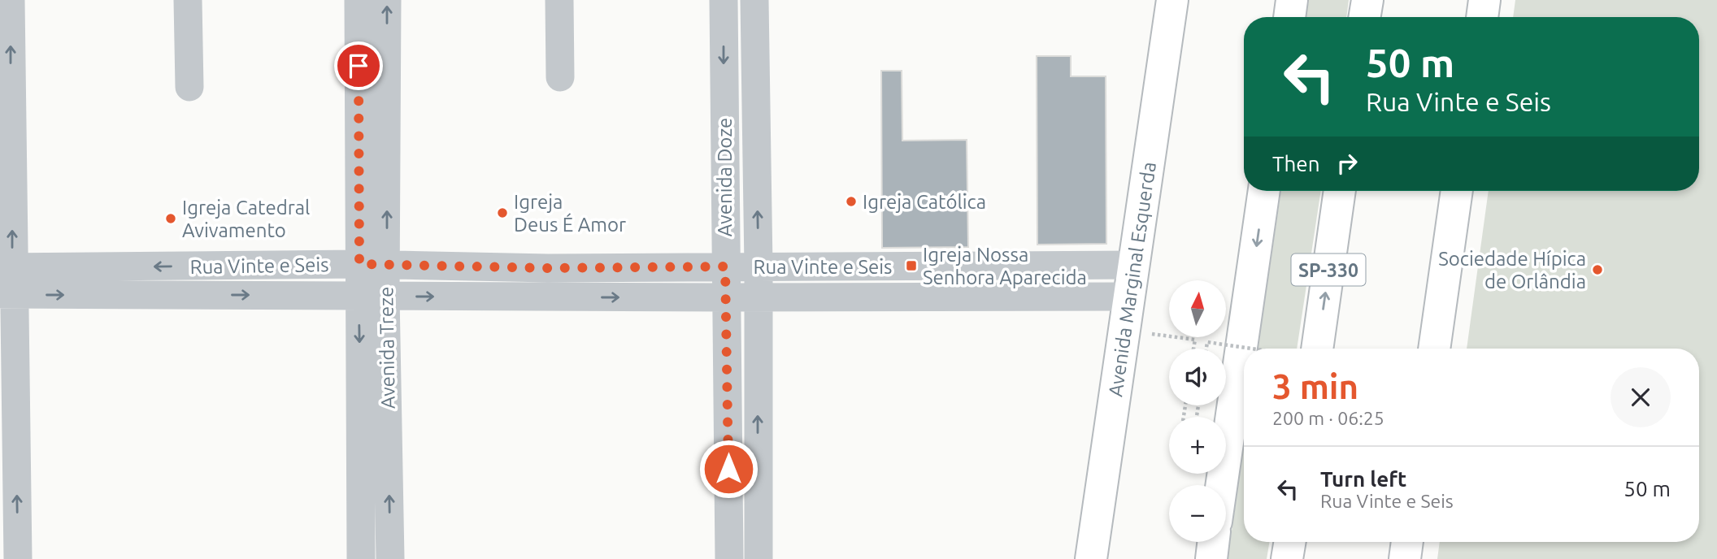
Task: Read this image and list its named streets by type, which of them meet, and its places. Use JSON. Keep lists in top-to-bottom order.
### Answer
{
  "streets": {
    "main road": ["SP-330", "Avenida Marginal Esquerda"],
    "street": ["Avenida Doze", "Rua Vinte e Seis", "Avenida Treze"]
  },
  "crossings": [
    ["Avenida Doze", "Rua Vinte e Seis"],
    ["Rua Vinte e Seis", "Avenida Marginal Esquerda"],
    ["Rua Vinte e Seis", "Avenida Treze"]
  ],
  "places": {
    "other": [
      "Igreja Católica",
      "Igreja Deus É Amor",
      "Igreja Catedral Avivamento",
      "Sociedade Hípica de Orlândia"
    ],
    "transit": ["Igreja Nossa Senhora Aparecida"]
  },
  "north": "top",
  "page": {
    "turn": ["50 m", "Rua Vinte e Seis"],
    "then": "Then",
    "map_buttons": ["+", "−"],
    "heading": ["3 min", "200 m · 06:25"],
    "list": [
      {
        "name": "Turn left",
        "note": "Rua Vinte e Seis",
        "value": "50 m"
      }
    ]
  }
}
